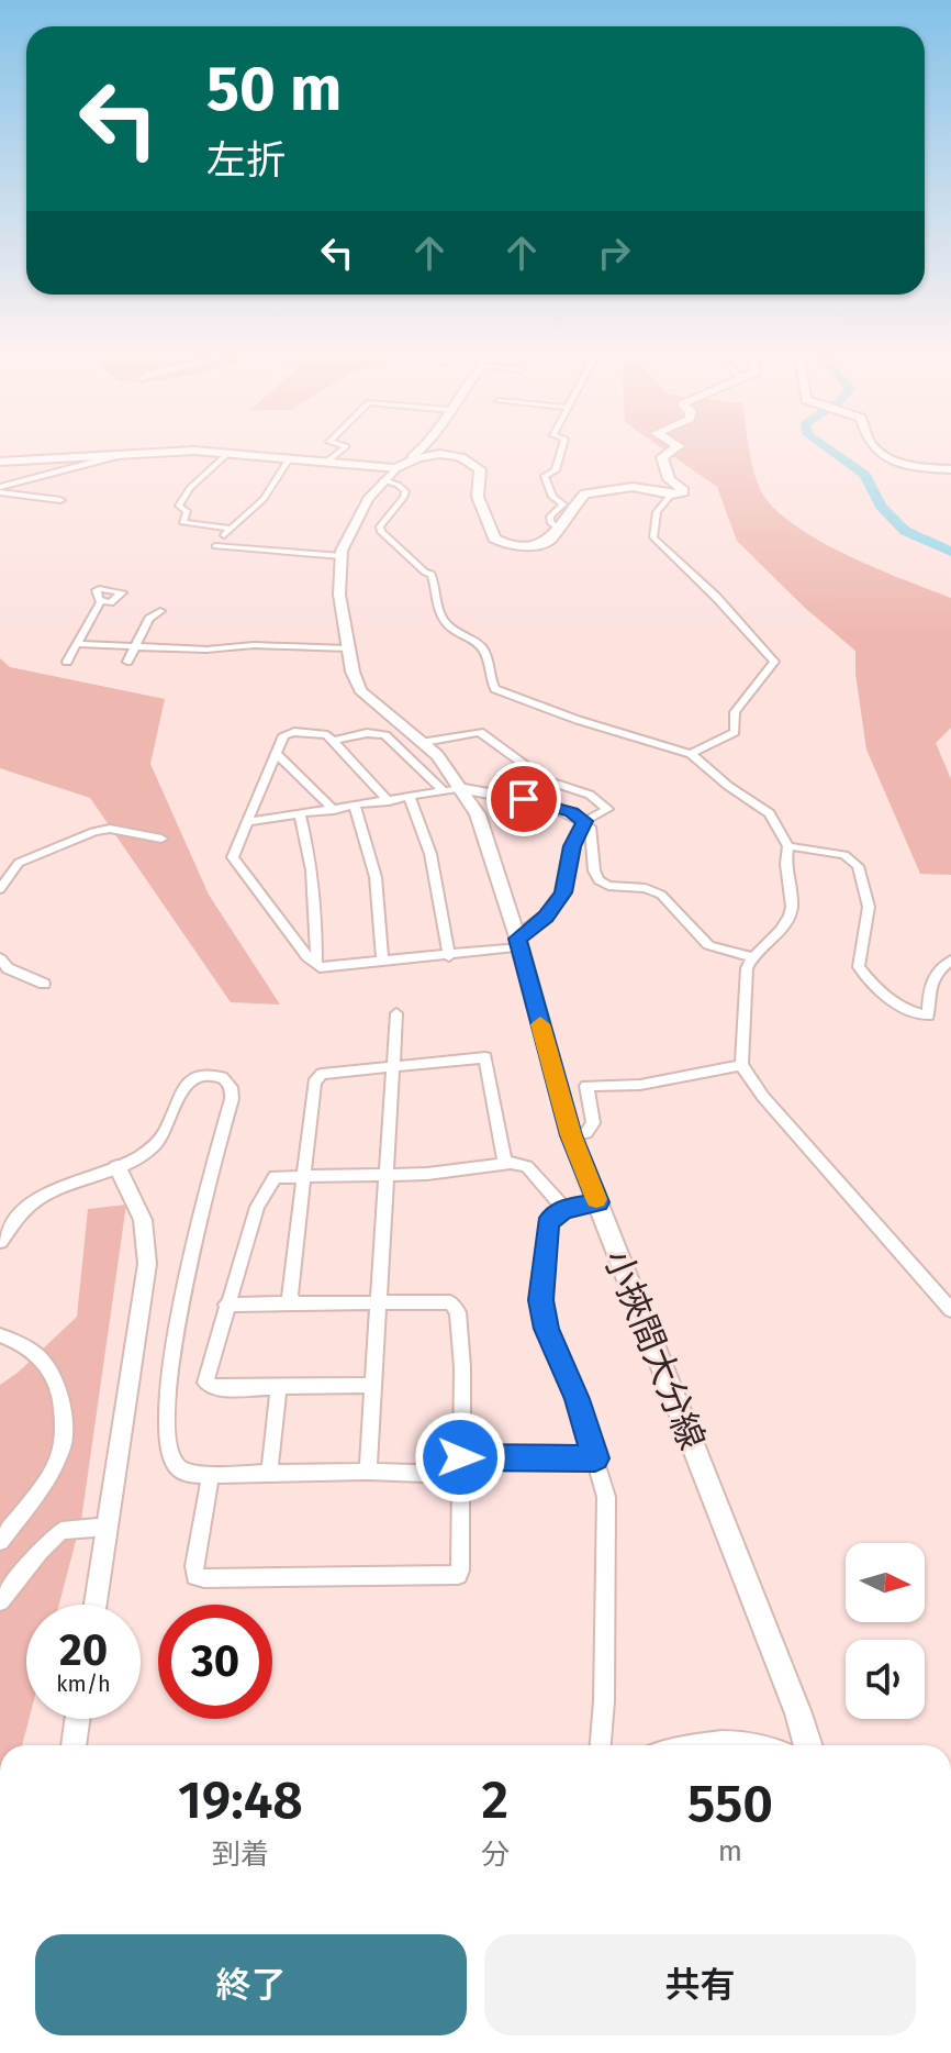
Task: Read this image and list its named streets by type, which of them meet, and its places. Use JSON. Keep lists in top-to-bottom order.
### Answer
{
  "streets": {
    "main road": ["小挾間大分線"]
  },
  "north": "right",
  "page": {
    "turn": ["50 m", "左折"],
    "speed": "20 km/h",
    "limit": "30",
    "eta": [
      "19:48",
      "到着",
      "2",
      "分",
      "550",
      "m"
    ],
    "buttons": ["終了", "共有"]
  }
}
